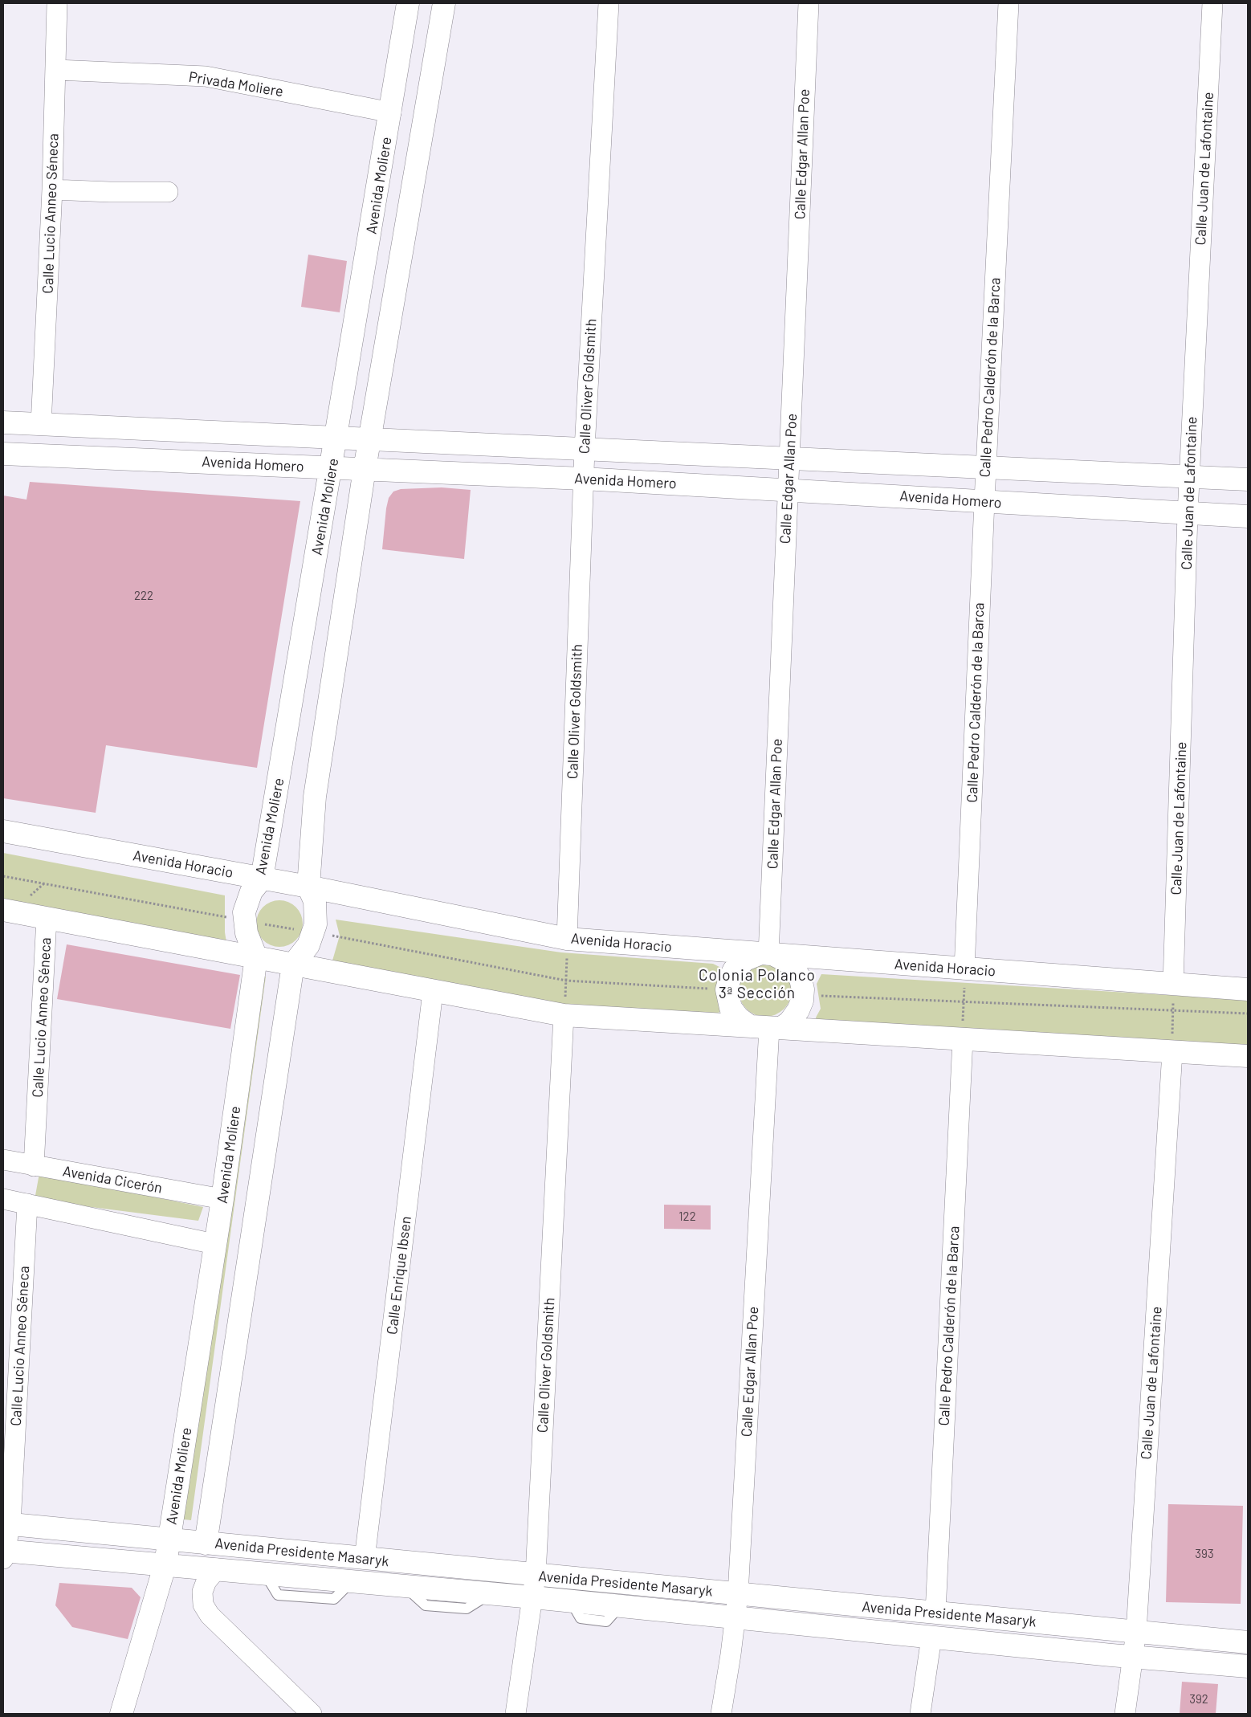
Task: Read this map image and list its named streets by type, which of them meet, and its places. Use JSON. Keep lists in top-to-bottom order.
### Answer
{
  "streets": {
    "street": [
      "Privada Moliere",
      "Calle Edgar Allan Poe",
      "Calle Juan de Lafontaine",
      "Avenida Moliere",
      "Calle Lucio Anneo Séneca",
      "Calle Pedro Calderón de la Barca",
      "Calle Oliver Goldsmith",
      "Avenida Homero",
      "Avenida Horacio",
      "Avenida Cicerón",
      "Calle Enrique Ibsen",
      "Avenida Presidente Masaryk"
    ]
  },
  "crossings": [
    ["Privada Moliere", "Avenida Moliere"],
    ["Privada Moliere", "Calle Lucio Anneo Séneca"],
    ["Calle Edgar Allan Poe", "Avenida Homero"],
    ["Calle Edgar Allan Poe", "Avenida Horacio"],
    ["Calle Edgar Allan Poe", "Avenida Presidente Masaryk"],
    ["Calle Juan de Lafontaine", "Avenida Homero"],
    ["Calle Juan de Lafontaine", "Avenida Horacio"],
    ["Calle Juan de Lafontaine", "Avenida Presidente Masaryk"],
    ["Avenida Moliere", "Avenida Homero"],
    ["Avenida Moliere", "Avenida Horacio"],
    ["Avenida Moliere", "Avenida Cicerón"],
    ["Avenida Moliere", "Avenida Presidente Masaryk"],
    ["Calle Lucio Anneo Séneca", "Avenida Homero"],
    ["Calle Lucio Anneo Séneca", "Avenida Cicerón"],
    ["Calle Lucio Anneo Séneca", "Avenida Presidente Masaryk"],
    ["Calle Pedro Calderón de la Barca", "Avenida Homero"],
    ["Calle Pedro Calderón de la Barca", "Avenida Horacio"],
    ["Calle Pedro Calderón de la Barca", "Avenida Presidente Masaryk"],
    ["Calle Oliver Goldsmith", "Avenida Homero"],
    ["Calle Oliver Goldsmith", "Avenida Horacio"],
    ["Calle Oliver Goldsmith", "Avenida Presidente Masaryk"],
    ["Calle Enrique Ibsen", "Avenida Presidente Masaryk"]
  ],
  "districts": ["Colonia Polanco 3ª Sección"],
  "house_numbers": [
    "222",
    "122",
    "393",
    "392"
  ]
}
